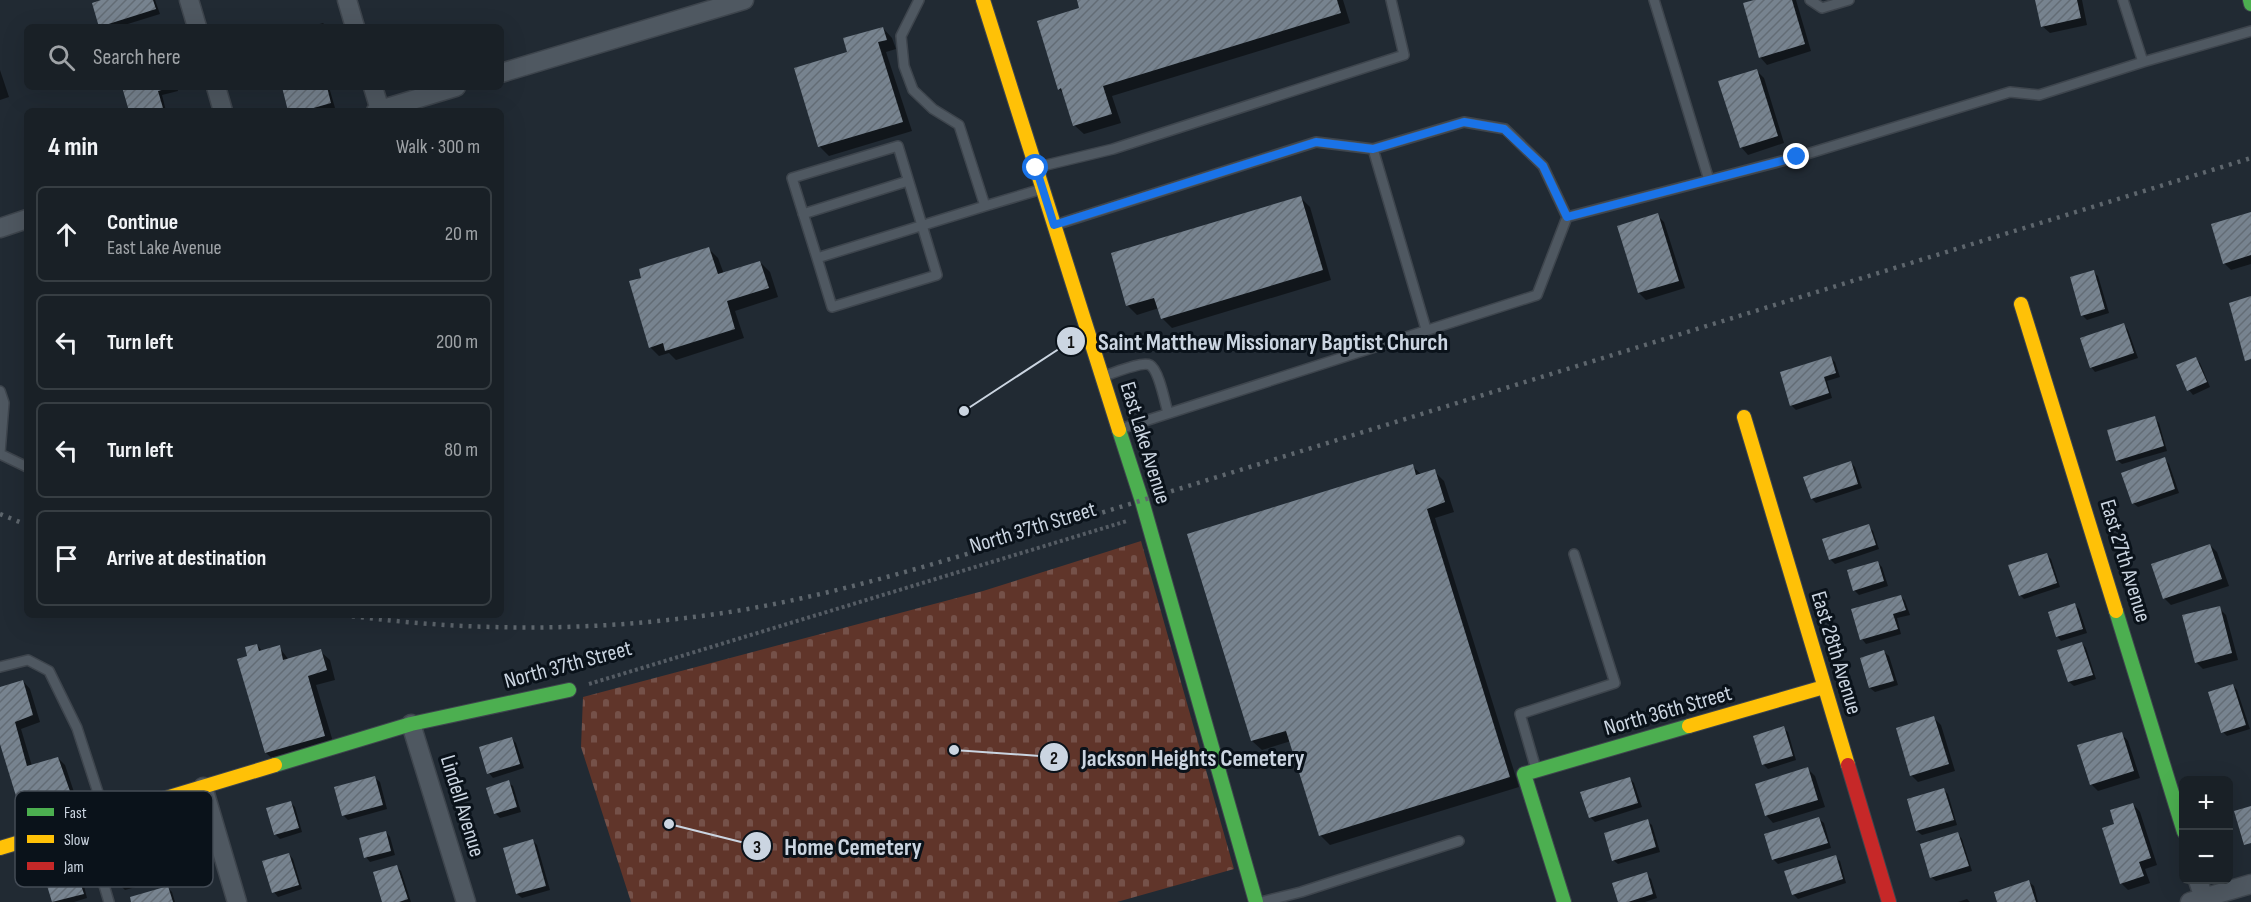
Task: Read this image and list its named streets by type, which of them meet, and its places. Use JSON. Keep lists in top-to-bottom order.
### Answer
{
  "streets": {
    "street": [
      "East Lake Avenue",
      "North 37th Street",
      "East 27th Avenue",
      "East 28th Avenue",
      "North 36th Street",
      "Lindell Avenue"
    ]
  },
  "crossings": [
    ["East Lake Avenue", "North 37th Street"],
    ["North 37th Street", "Lindell Avenue"],
    ["East 28th Avenue", "North 36th Street"]
  ],
  "places": ["Saint Matthew Missionary Baptist Church", "Jackson Heights Cemetery", "Home Cemetery"],
  "legend": ["Fast", "Slow", "Jam"],
  "page": {
    "search": "Search here",
    "heading": ["4 min", "Walk · 300 m"],
    "list": [
      ["Continue", "East Lake Avenue", "20 m"],
      ["Turn left", "200 m"],
      ["Turn left", "80 m"],
      "Arrive at destination"
    ],
    "map_buttons": ["+", "−"]
  }
}
